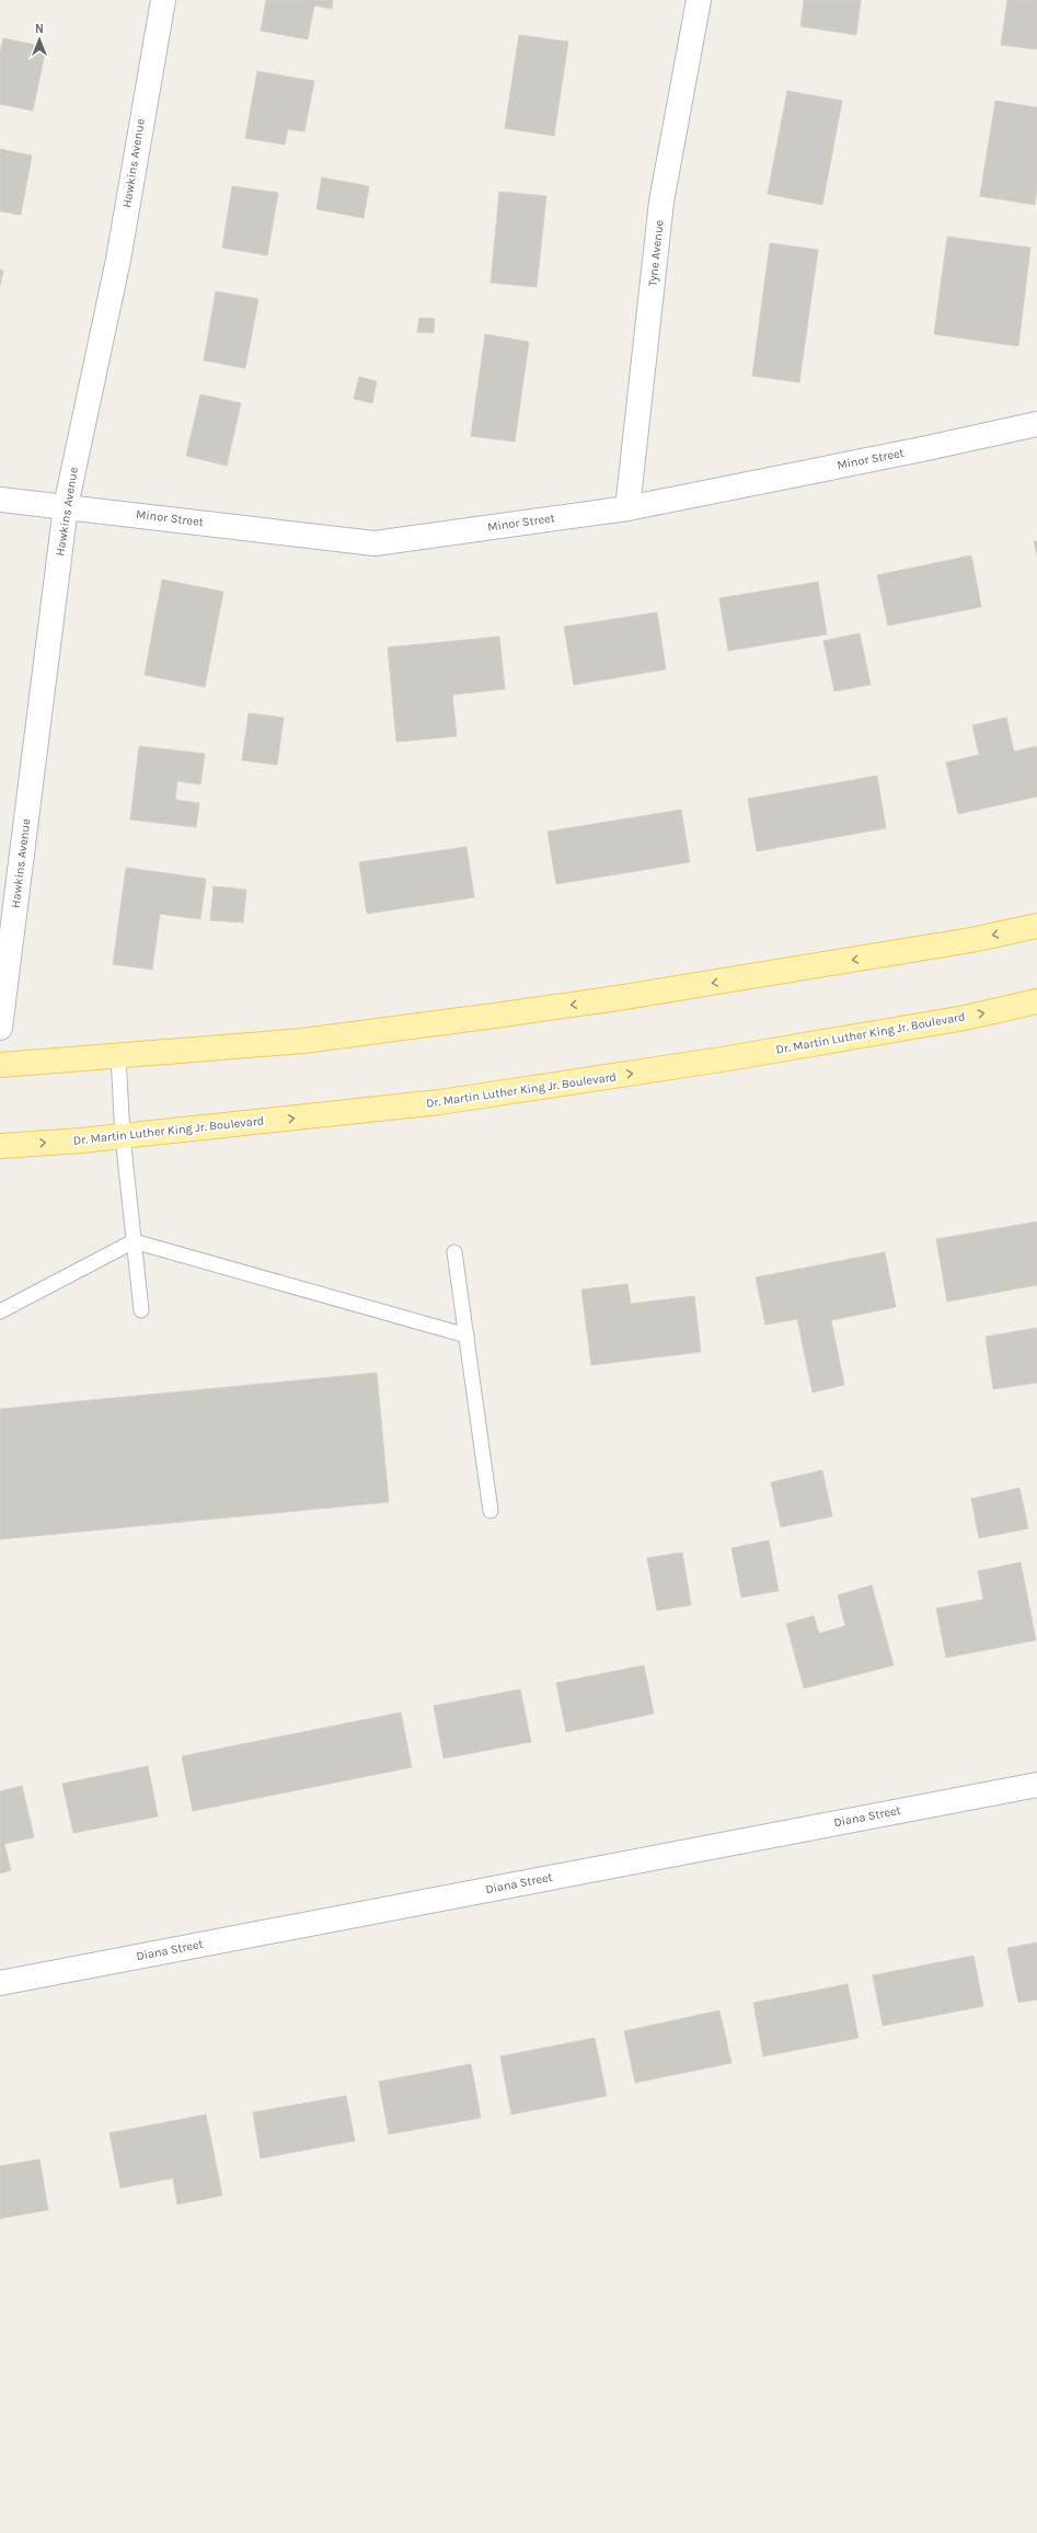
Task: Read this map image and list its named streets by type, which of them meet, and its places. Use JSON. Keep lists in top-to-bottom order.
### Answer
{
  "streets": {
    "main road": ["Dr. Martin Luther King Jr. Boulevard"],
    "street": [
      "Hawkins Avenue",
      "Tyne Avenue",
      "Minor Street",
      "Diana Street"
    ]
  },
  "crossings": [
    ["Hawkins Avenue", "Minor Street"],
    ["Tyne Avenue", "Minor Street"]
  ],
  "north": "top"
}
